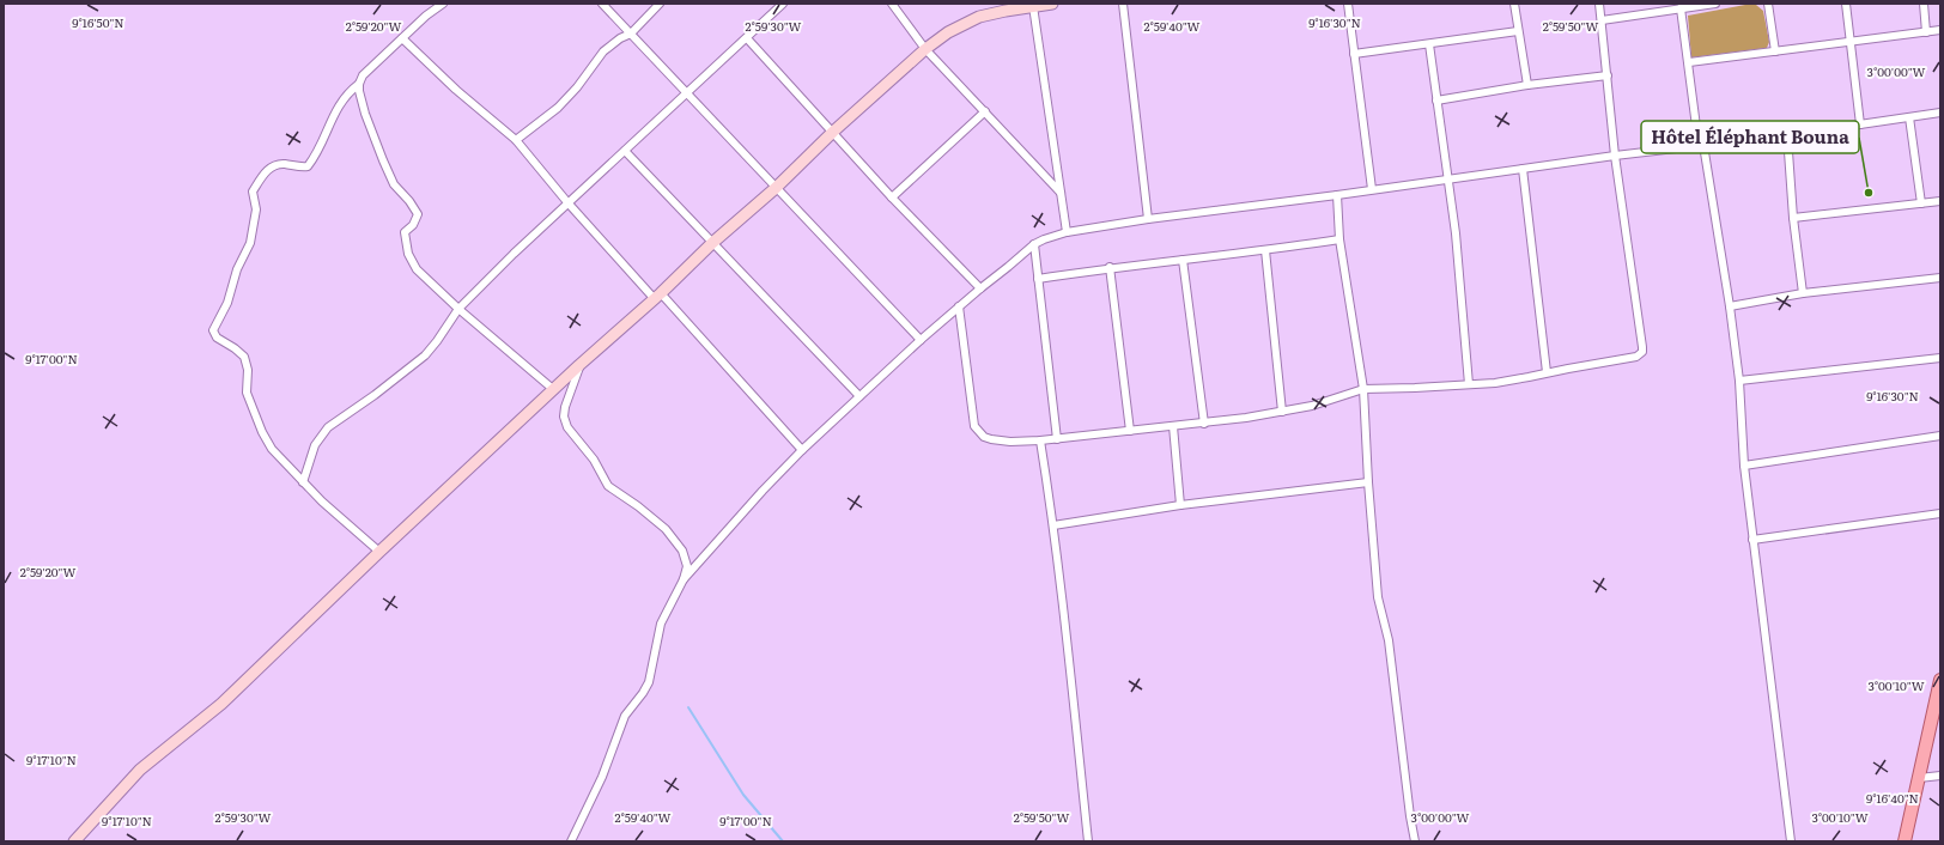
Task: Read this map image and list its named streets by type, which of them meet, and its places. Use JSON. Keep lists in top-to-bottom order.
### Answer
{
  "places": ["Hôtel Éléphant Bouna"],
  "coordinates": [
    "9°16'50\"N",
    "9°16'30\"N",
    "2°59'30\"W",
    "2°59'40\"W",
    "2°59'50\"W",
    "2°59'20\"W",
    "3°00'00\"W",
    "9°17'00\"N",
    "3°00'10\"W",
    "9°17'10\"N",
    "9°16'40\"N"
  ]
}
